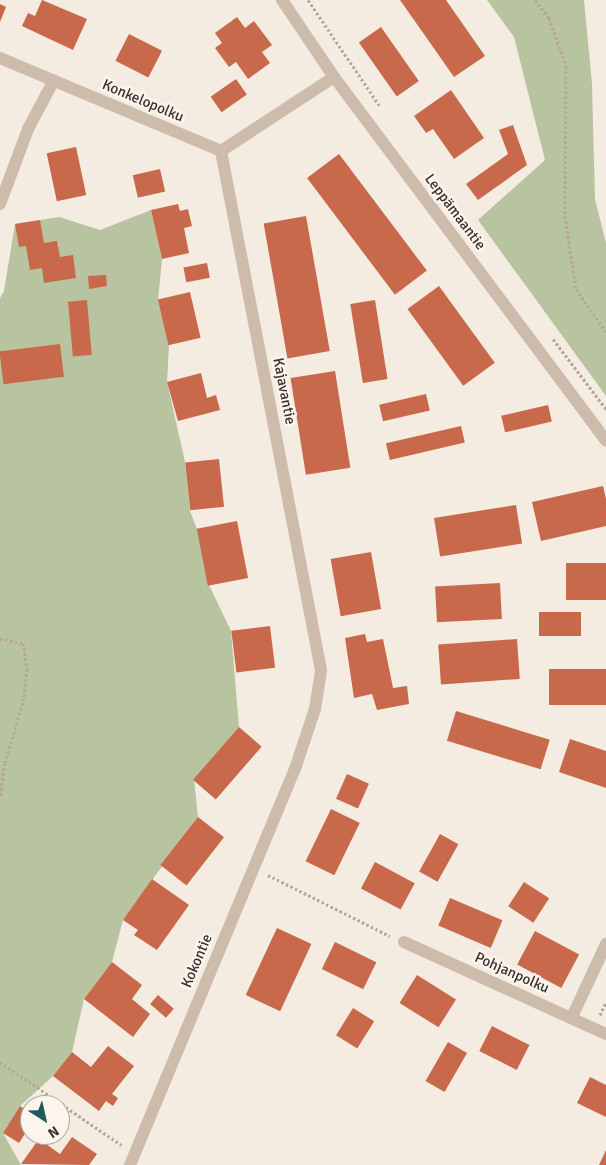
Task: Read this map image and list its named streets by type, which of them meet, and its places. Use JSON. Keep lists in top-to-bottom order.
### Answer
{
  "streets": {
    "street": [
      "Konkelopolku",
      "Leppämaantie",
      "Kajavantie",
      "Kokontie",
      "Pohjanpolku"
    ]
  },
  "crossings": [
    ["Konkelopolku", "Kajavantie"],
    ["Kajavantie", "Kokontie"]
  ],
  "north": "bottom right"
}
